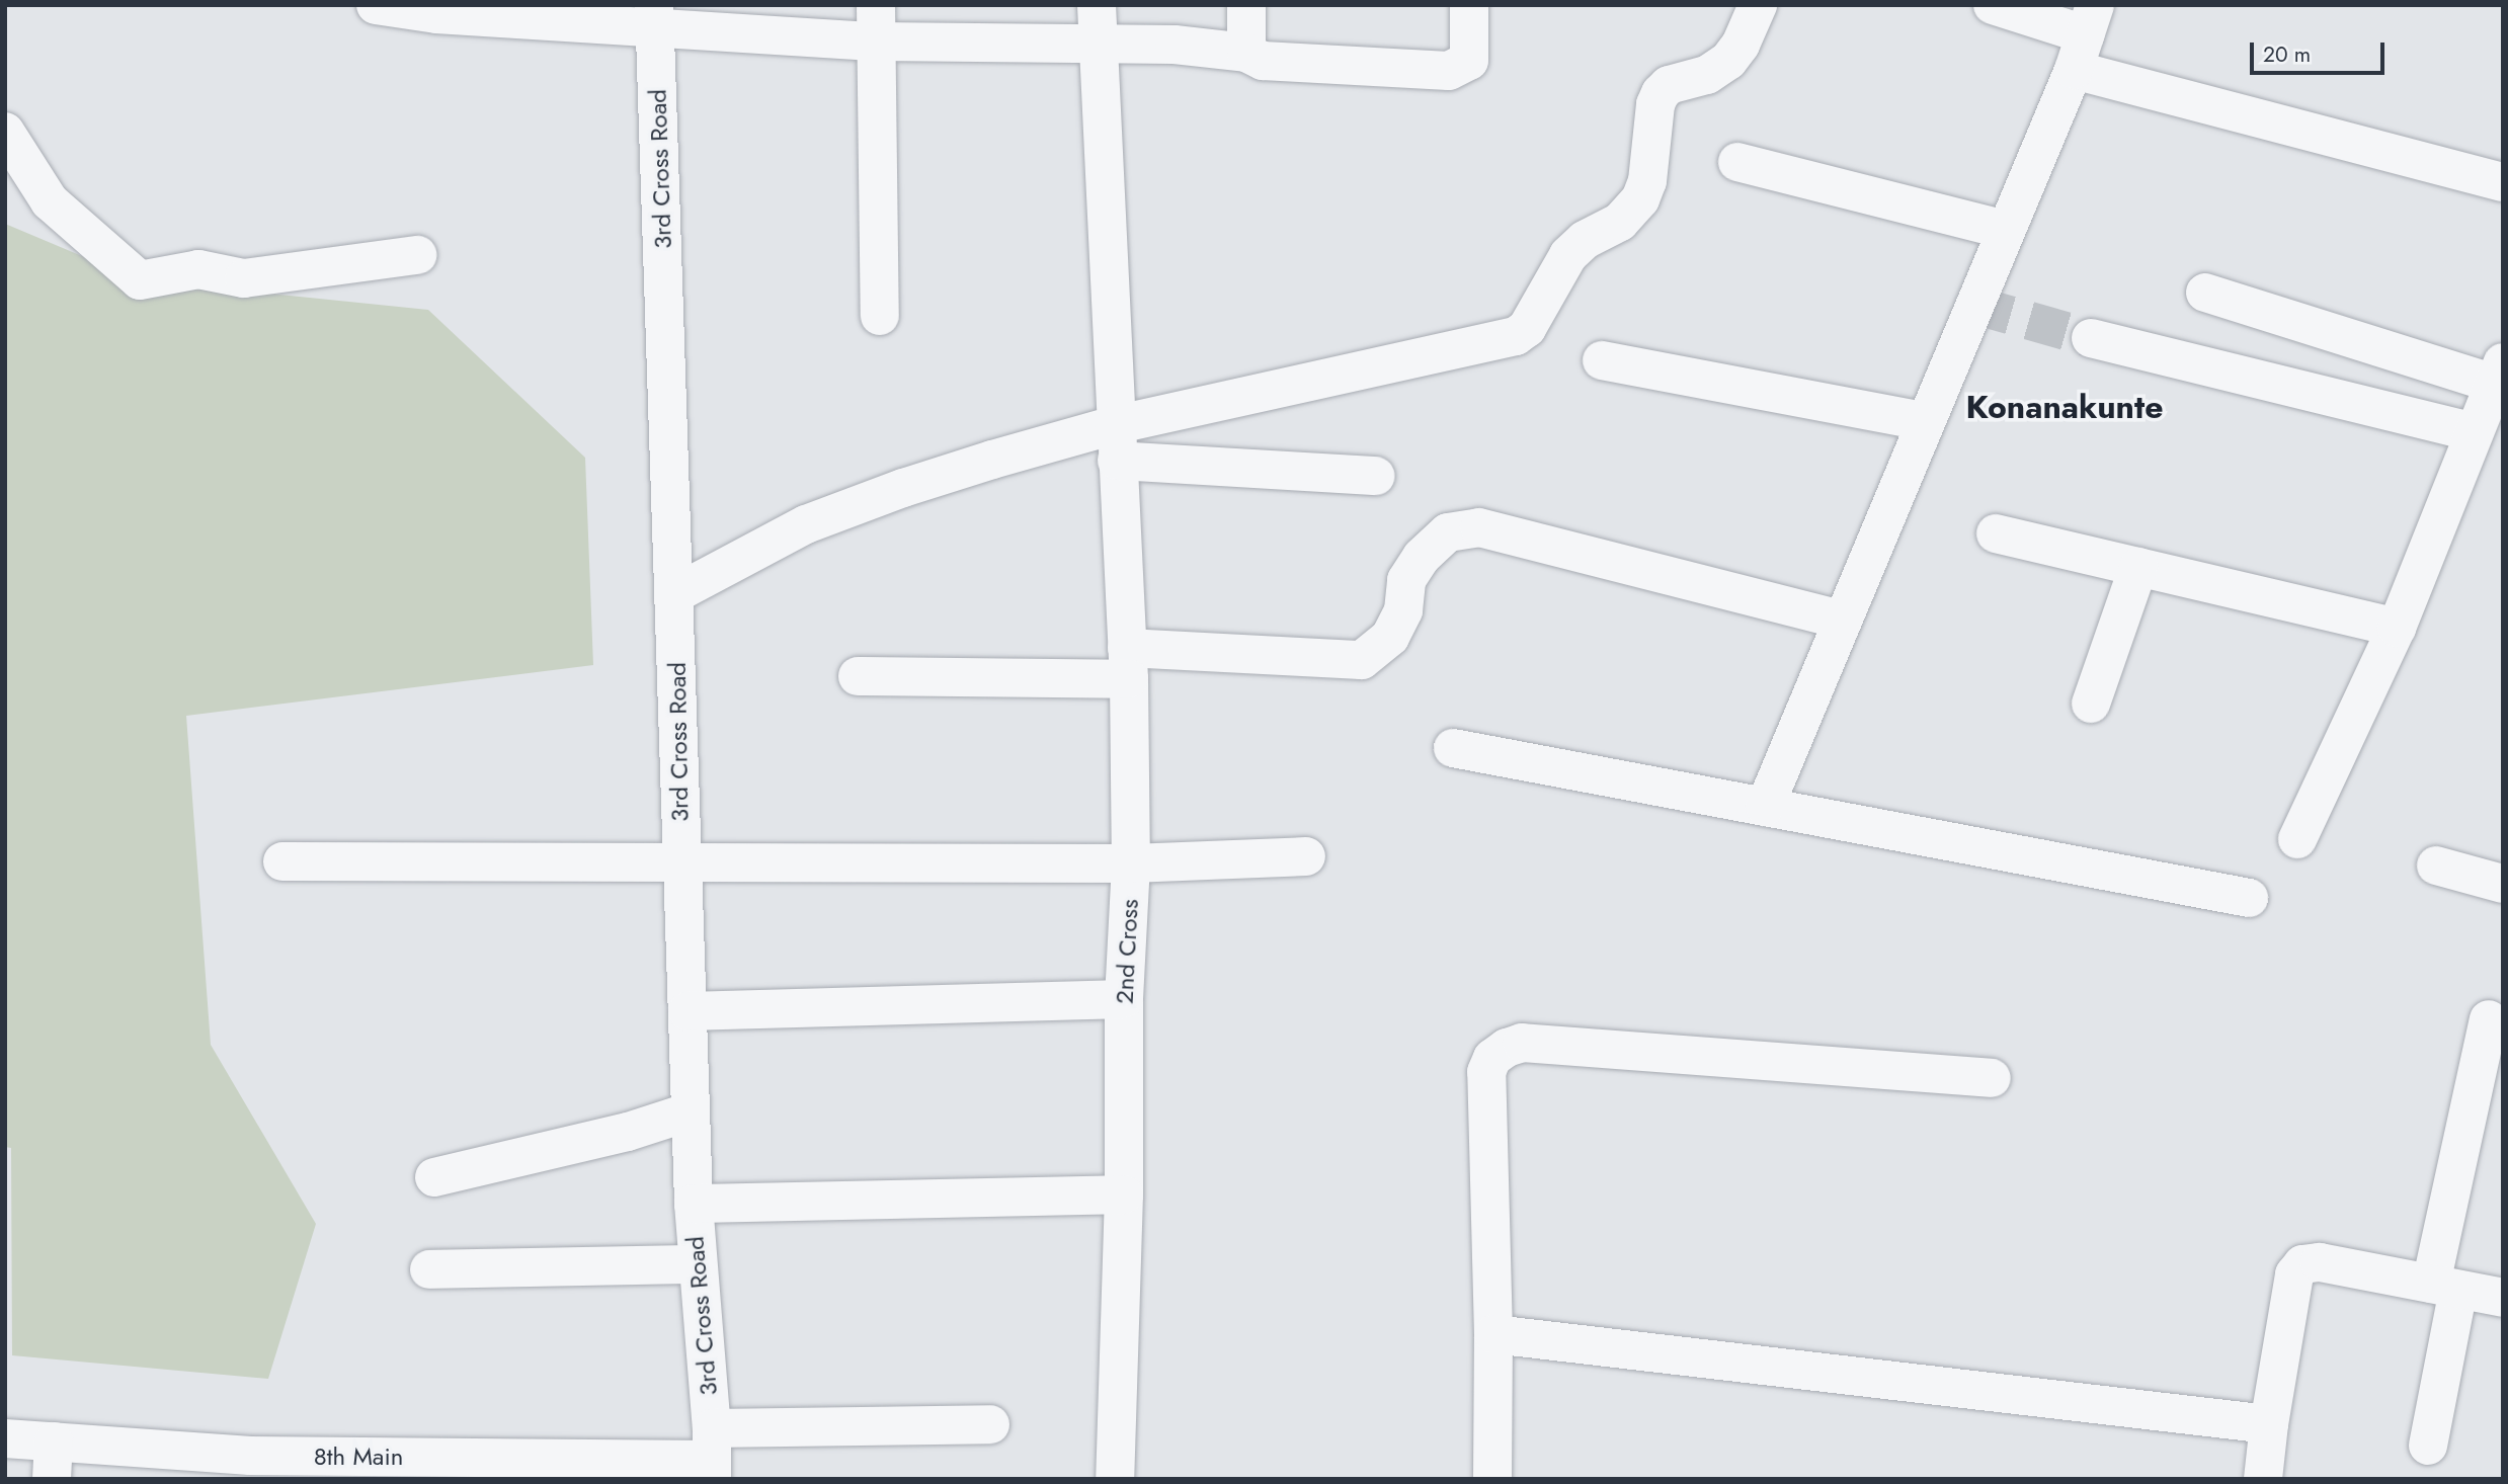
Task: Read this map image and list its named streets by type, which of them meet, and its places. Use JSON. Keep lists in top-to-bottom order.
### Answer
{
  "streets": {
    "street": ["3rd Cross Road", "2nd Cross", "8th Main"]
  },
  "crossings": [
    ["3rd Cross Road", "8th Main"]
  ],
  "districts": ["Konanakunte"],
  "scale_bar": "20 m"
}
